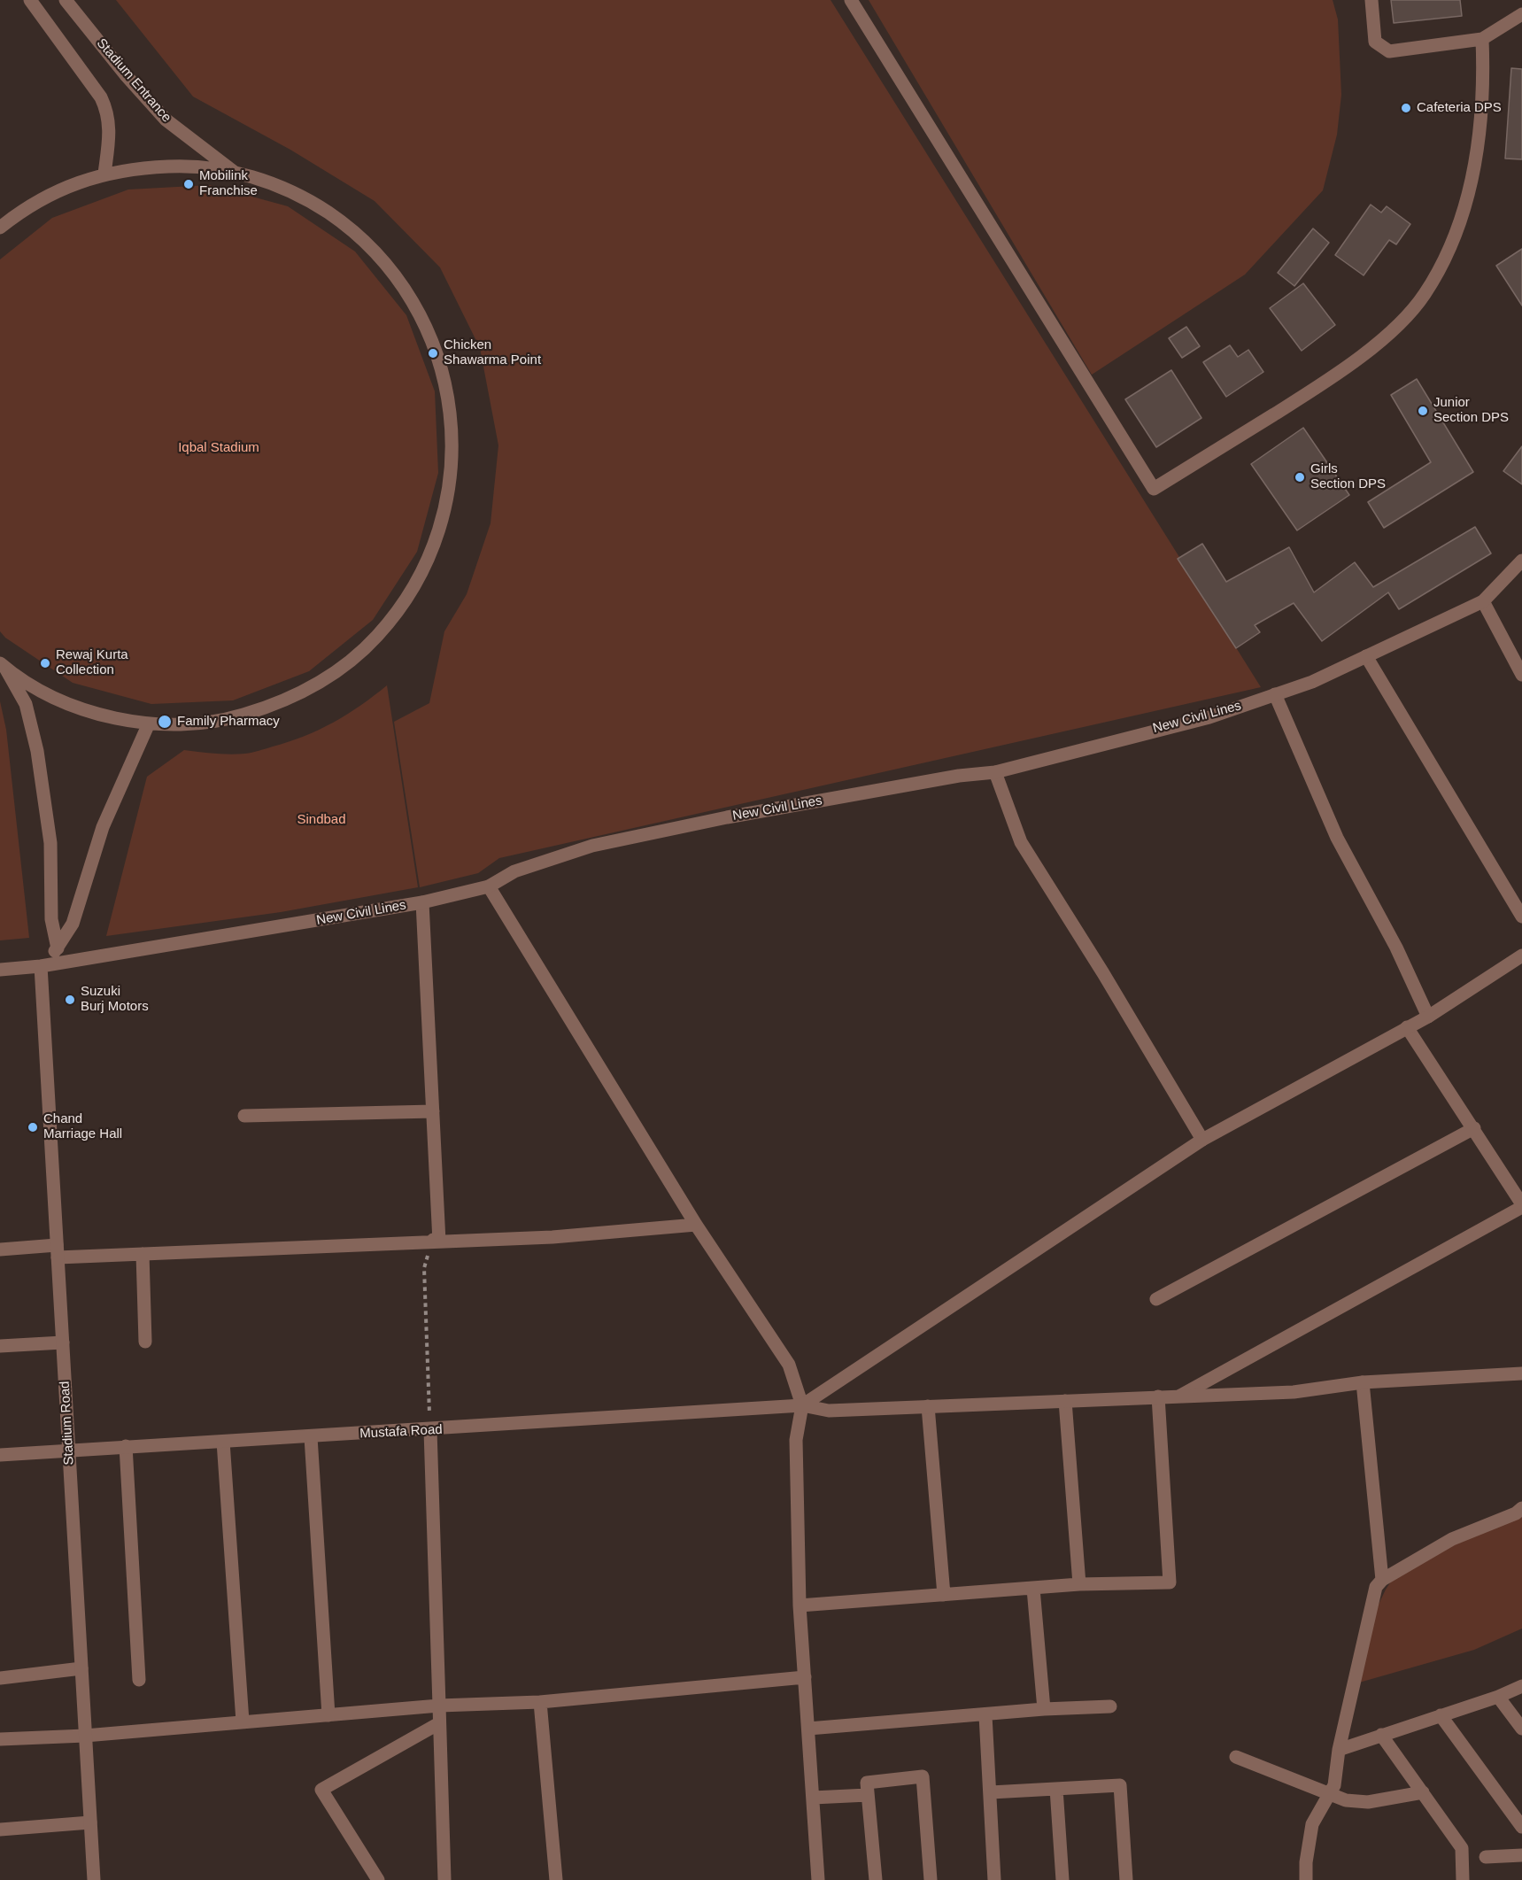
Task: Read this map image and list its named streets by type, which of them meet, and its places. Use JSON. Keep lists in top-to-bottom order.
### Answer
{
  "streets": {
    "street": [
      "Stadium Entrance",
      "New Civil Lines",
      "Stadium Road",
      "Mustafa Road"
    ]
  },
  "crossings": [
    ["New Civil Lines", "Stadium Road"],
    ["Stadium Road", "Mustafa Road"]
  ],
  "parks": ["Iqbal Stadium", "Sindbad"],
  "places": [
    "Cafeteria DPS",
    "Mobilink Franchise",
    "Chicken Shawarma Point",
    "Junior Section DPS",
    "Girls Section DPS",
    "Rewaj Kurta Collection",
    "Family Pharmacy",
    "Suzuki Burj Motors",
    "Chand Marriage Hall"
  ]
}
